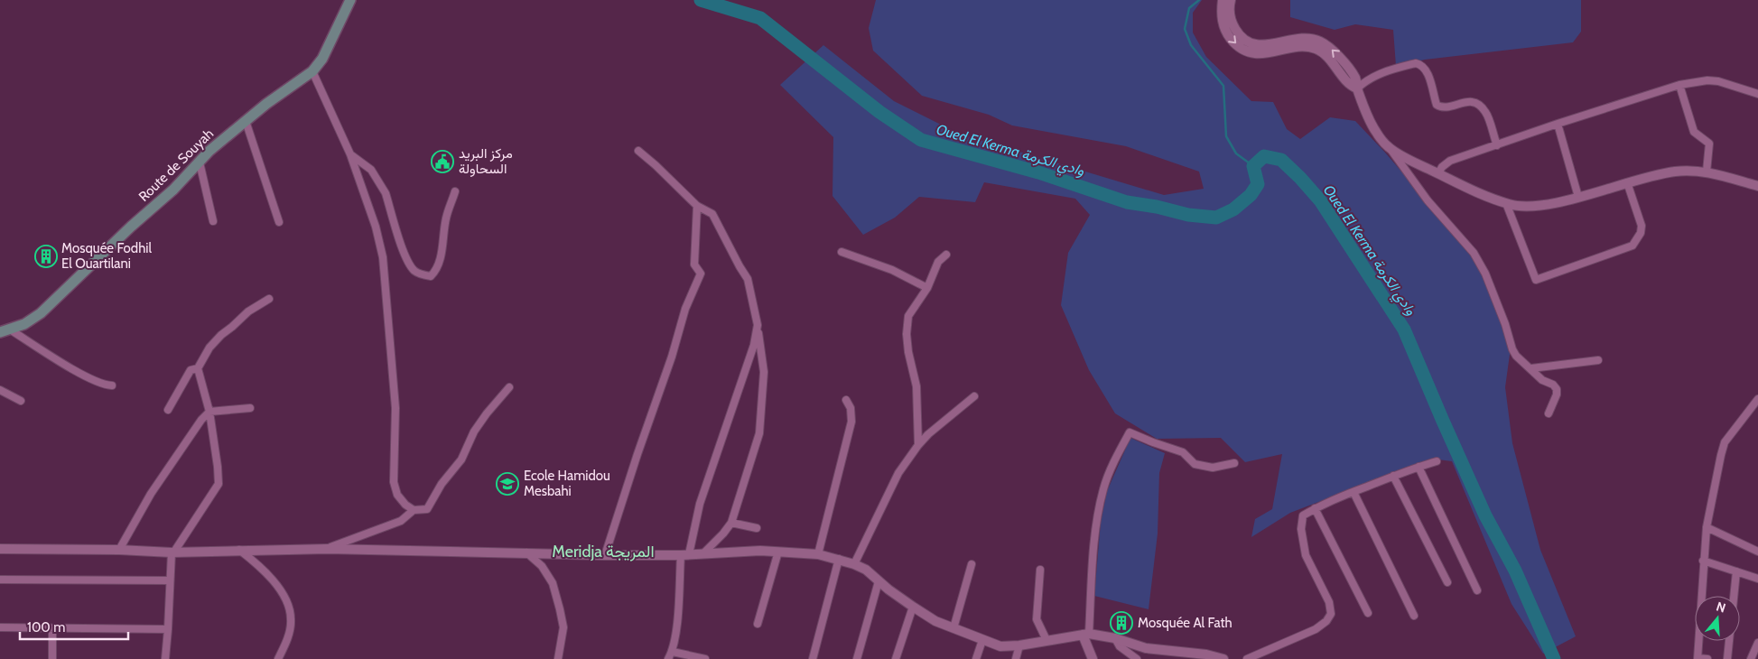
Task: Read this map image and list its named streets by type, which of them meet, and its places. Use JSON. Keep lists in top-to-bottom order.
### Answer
{
  "streets": {
    "main road": ["Route de Souyah"]
  },
  "districts": ["Meridja المريجة"],
  "water": ["Oued El Kerma وادي الكرمة"],
  "places": {
    "public building": ["مركز البريد السحاولة"],
    "building": ["Mosquée Fodhil El Ouartilani", "Mosquée Al Fath"],
    "school or university": ["Ecole Hamidou Mesbahi"]
  },
  "scale_bar": "100 m",
  "north": "top"
}
